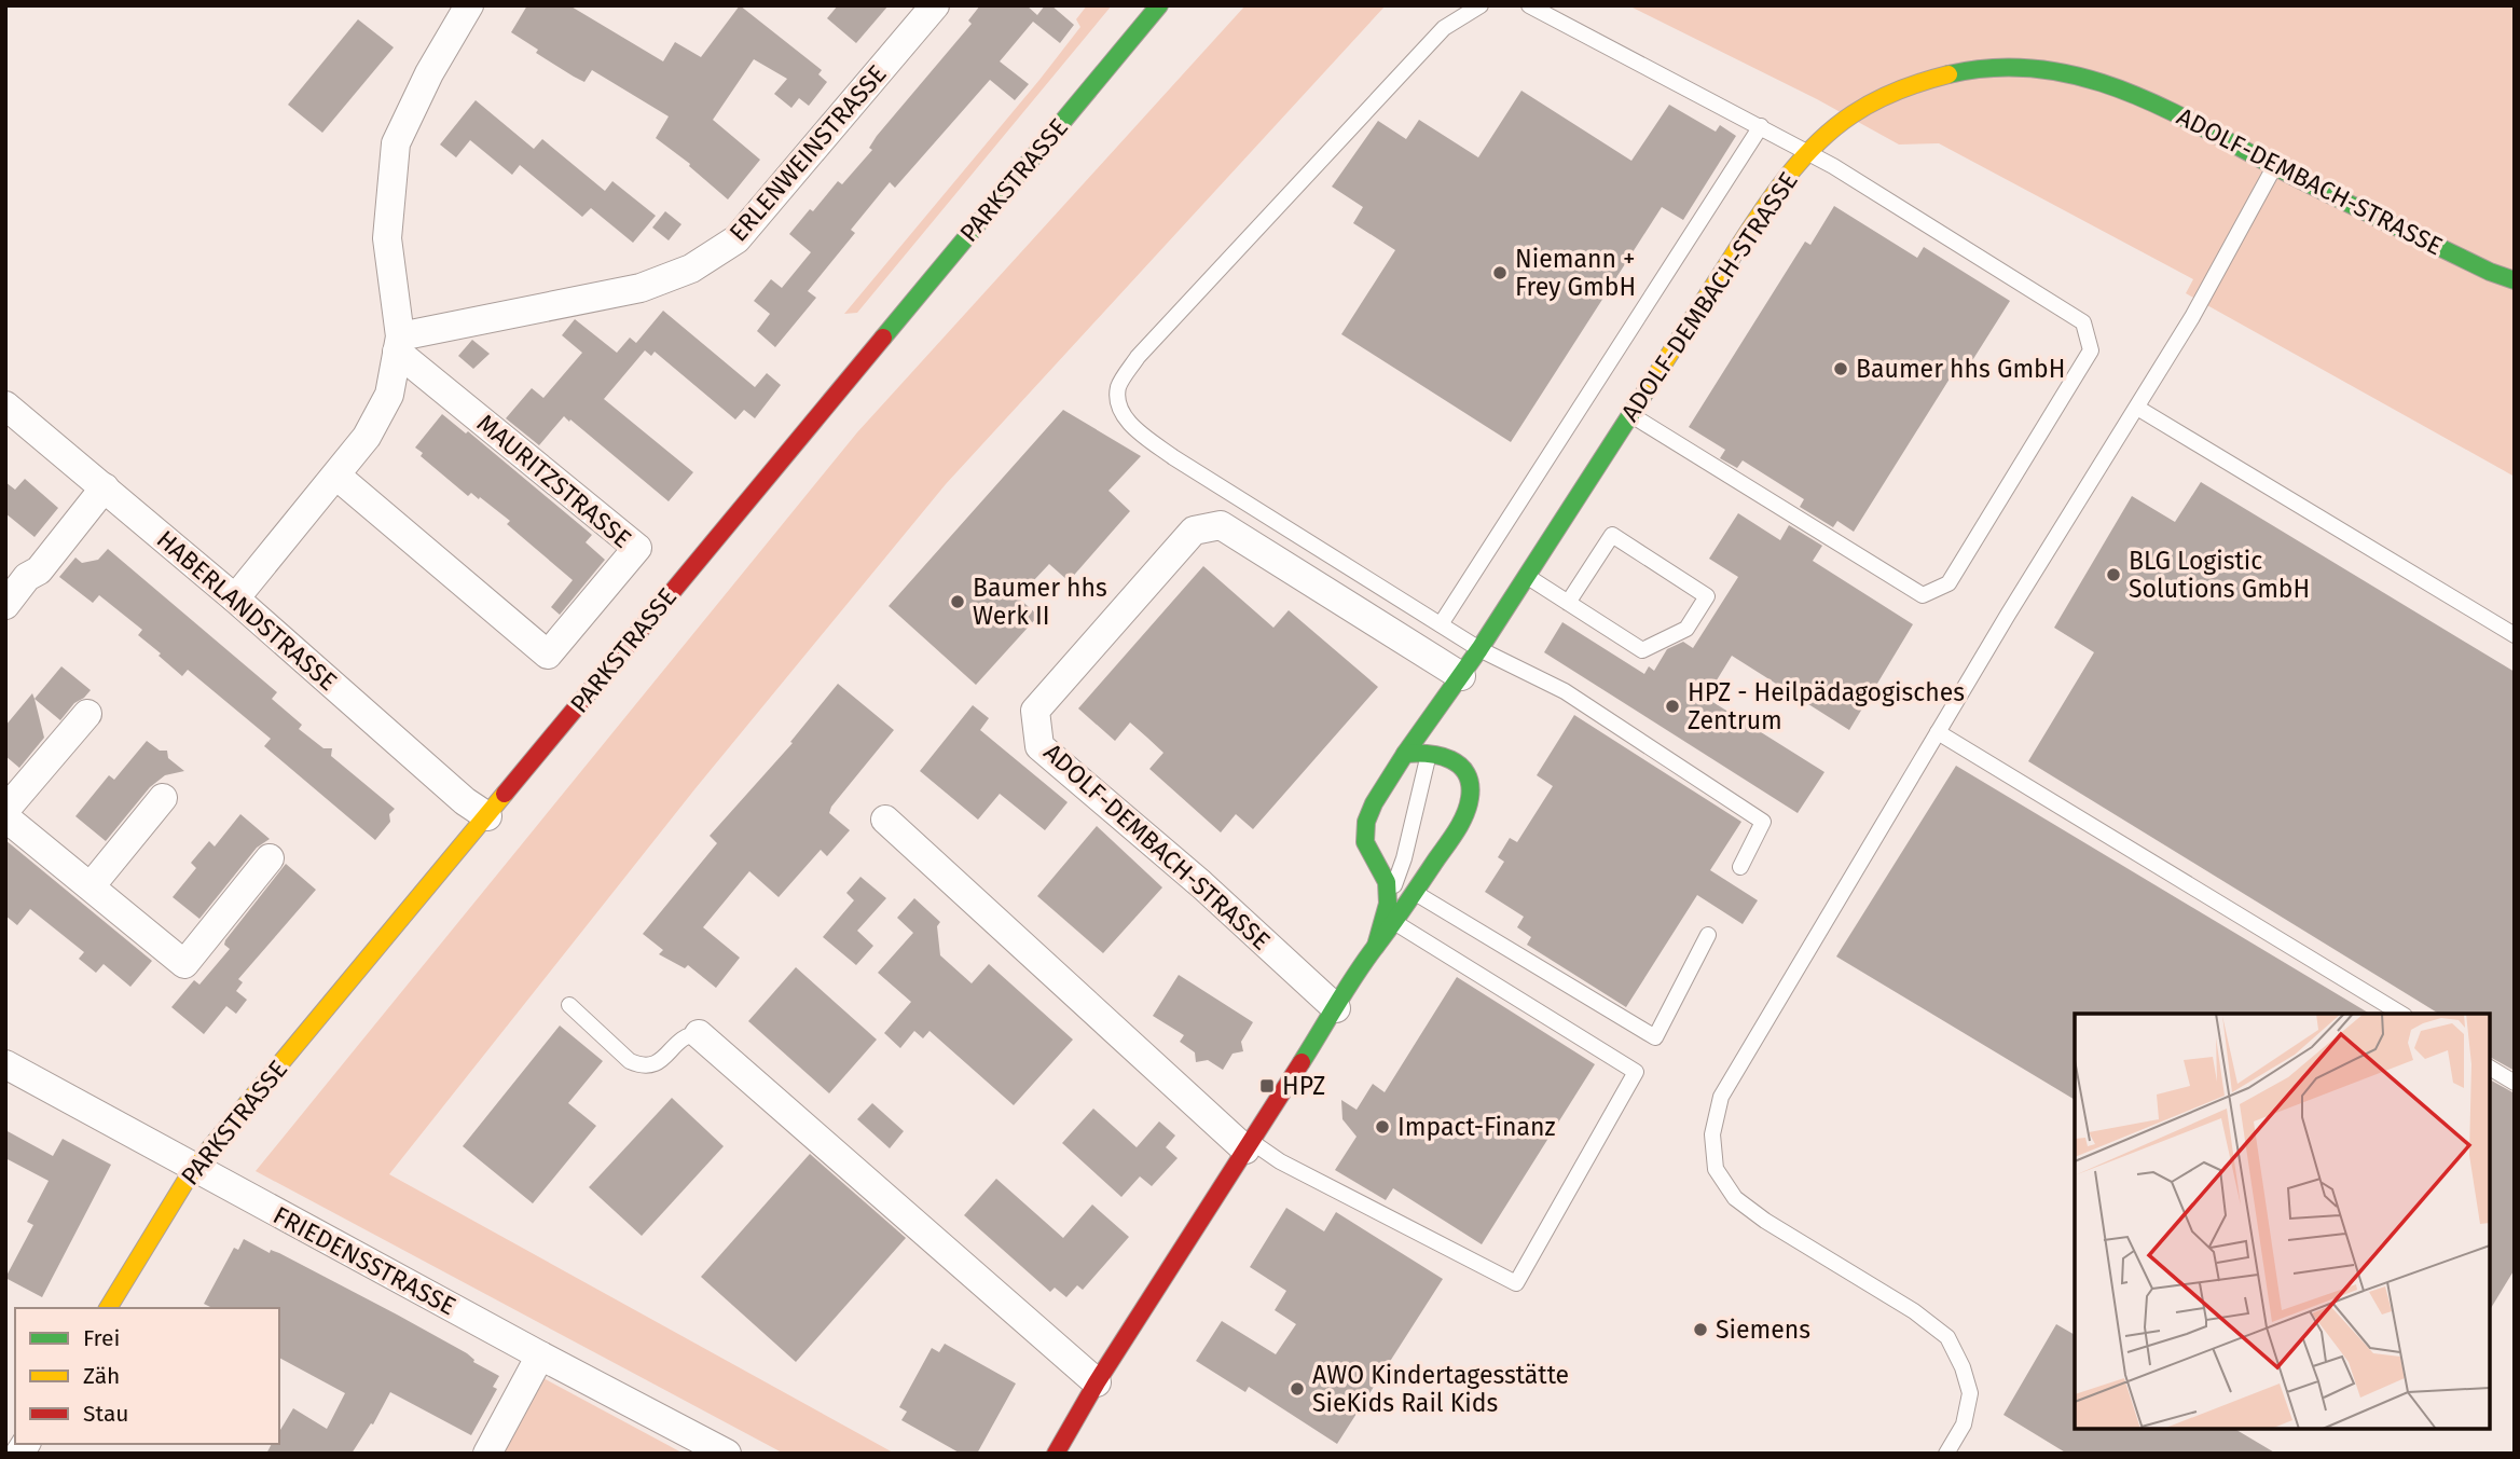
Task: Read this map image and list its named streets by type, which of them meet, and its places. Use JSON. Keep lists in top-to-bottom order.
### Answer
{
  "streets": {
    "main road": ["PARKSTRASSE", "ADOLF-DEMBACH-STRASSE"],
    "street": [
      "ERLENWEINSTRASSE",
      "MAURITZSTRASSE",
      "HABERLANDSTRASSE",
      "FRIEDENSSTRASSE"
    ]
  },
  "crossings": [
    ["ERLENWEINSTRASSE", "MAURITZSTRASSE"],
    ["PARKSTRASSE", "HABERLANDSTRASSE"],
    ["PARKSTRASSE", "FRIEDENSSTRASSE"]
  ],
  "places": {
    "other": [
      "Niemann + Frey GmbH",
      "Baumer hhs GmbH",
      "BLG Logistic Solutions GmbH",
      "Baumer hhs Werk II",
      "HPZ - Heilpädagogisches Zentrum",
      "Impact-Finanz",
      "Siemens",
      "AWO Kindertagesstätte SieKids Rail Kids"
    ],
    "transit": ["HPZ"]
  },
  "legend": ["Frei", "Zäh", "Stau"]
}
